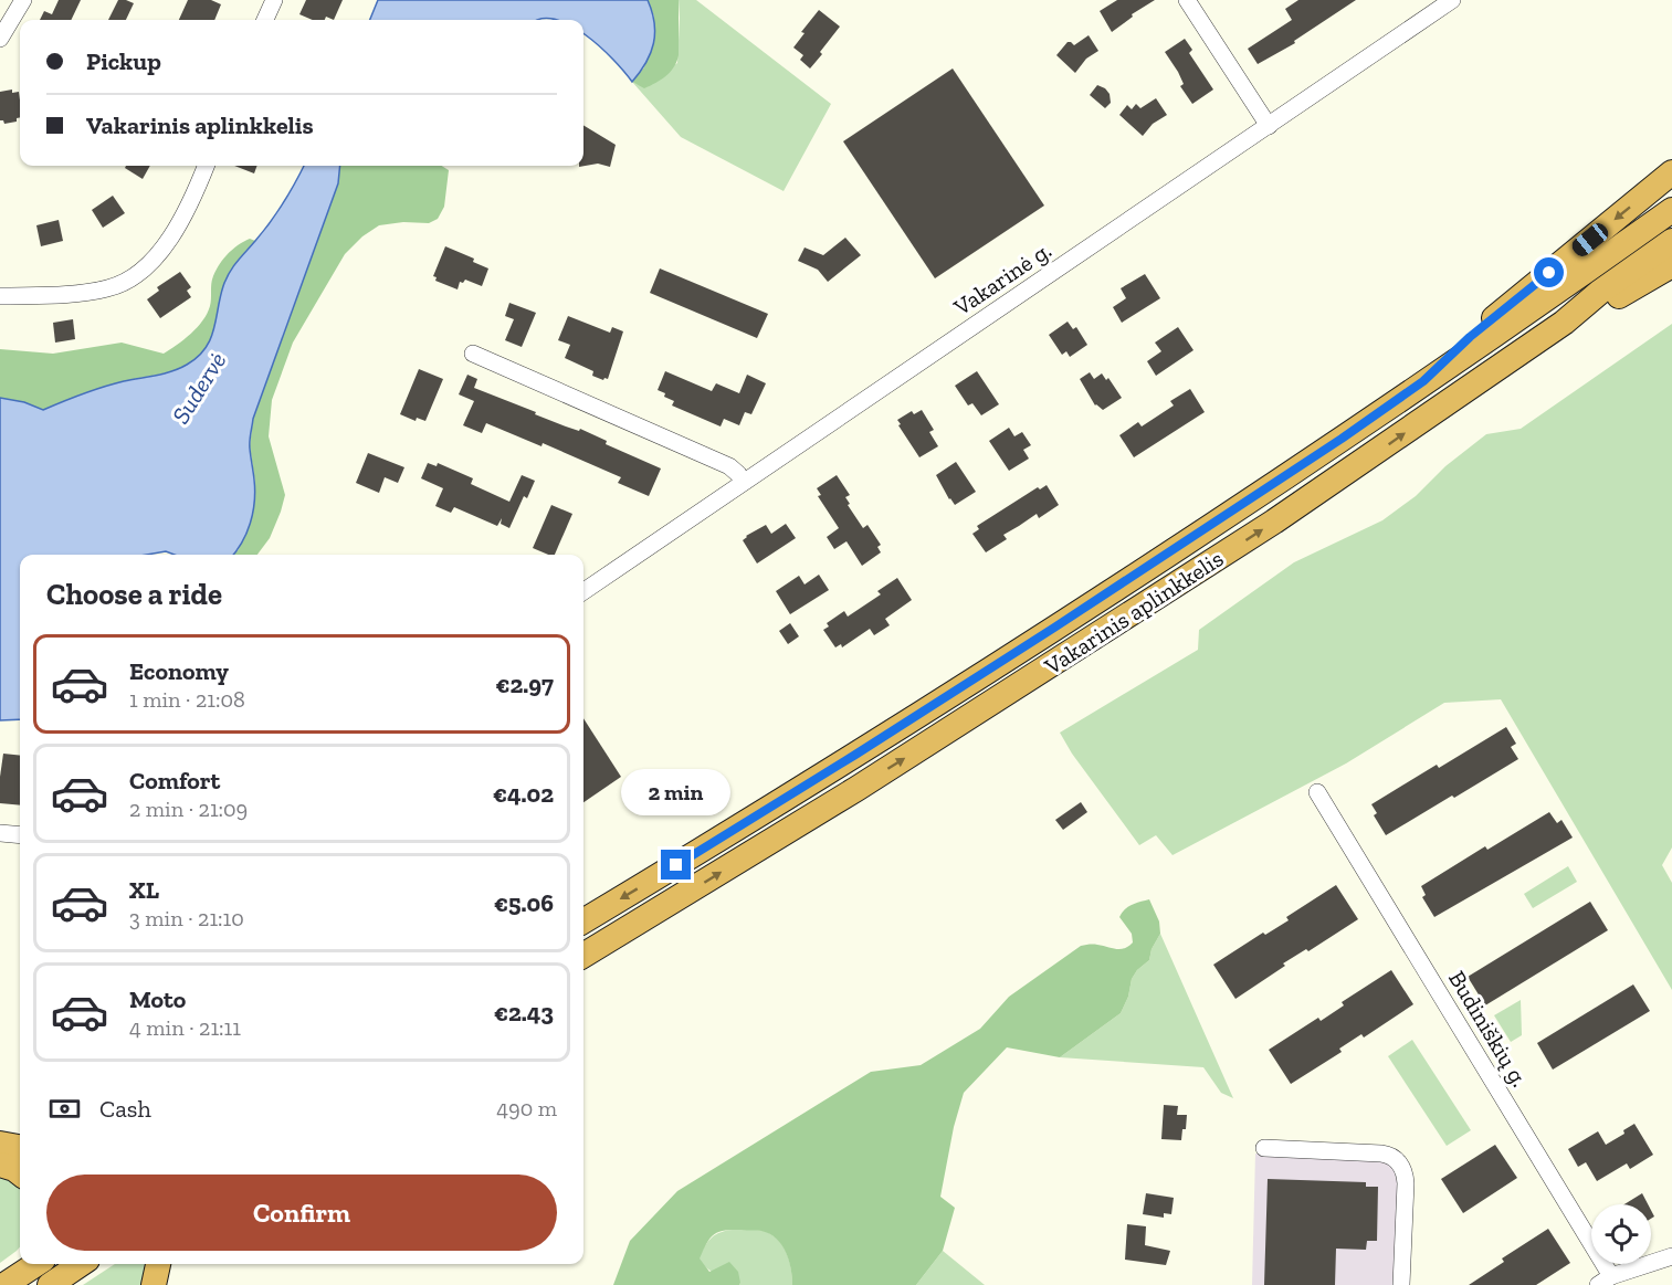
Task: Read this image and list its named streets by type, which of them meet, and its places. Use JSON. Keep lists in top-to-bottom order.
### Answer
{
  "streets": {
    "highway": ["Vakarinis aplinkkelis"],
    "street": ["Vakarinė g.", "Budiniškių g."]
  },
  "water": ["Sudervė"],
  "page": {
    "banner": ["Pickup", "Vakarinis aplinkkelis"],
    "heading": "Choose a ride",
    "list": [
      {
        "name": "Economy",
        "note": "1 min · 21:08",
        "value": "€2.97"
      },
      {
        "name": "Comfort",
        "note": "2 min · 21:09",
        "value": "€4.02"
      },
      {
        "name": "XL",
        "note": "3 min · 21:10",
        "value": "€5.06"
      },
      {
        "name": "Moto",
        "note": "4 min · 21:11",
        "value": "€2.43"
      }
    ],
    "bubble": "2 min",
    "pay": ["Cash", "490 m"],
    "buttons": "Confirm"
  }
}
